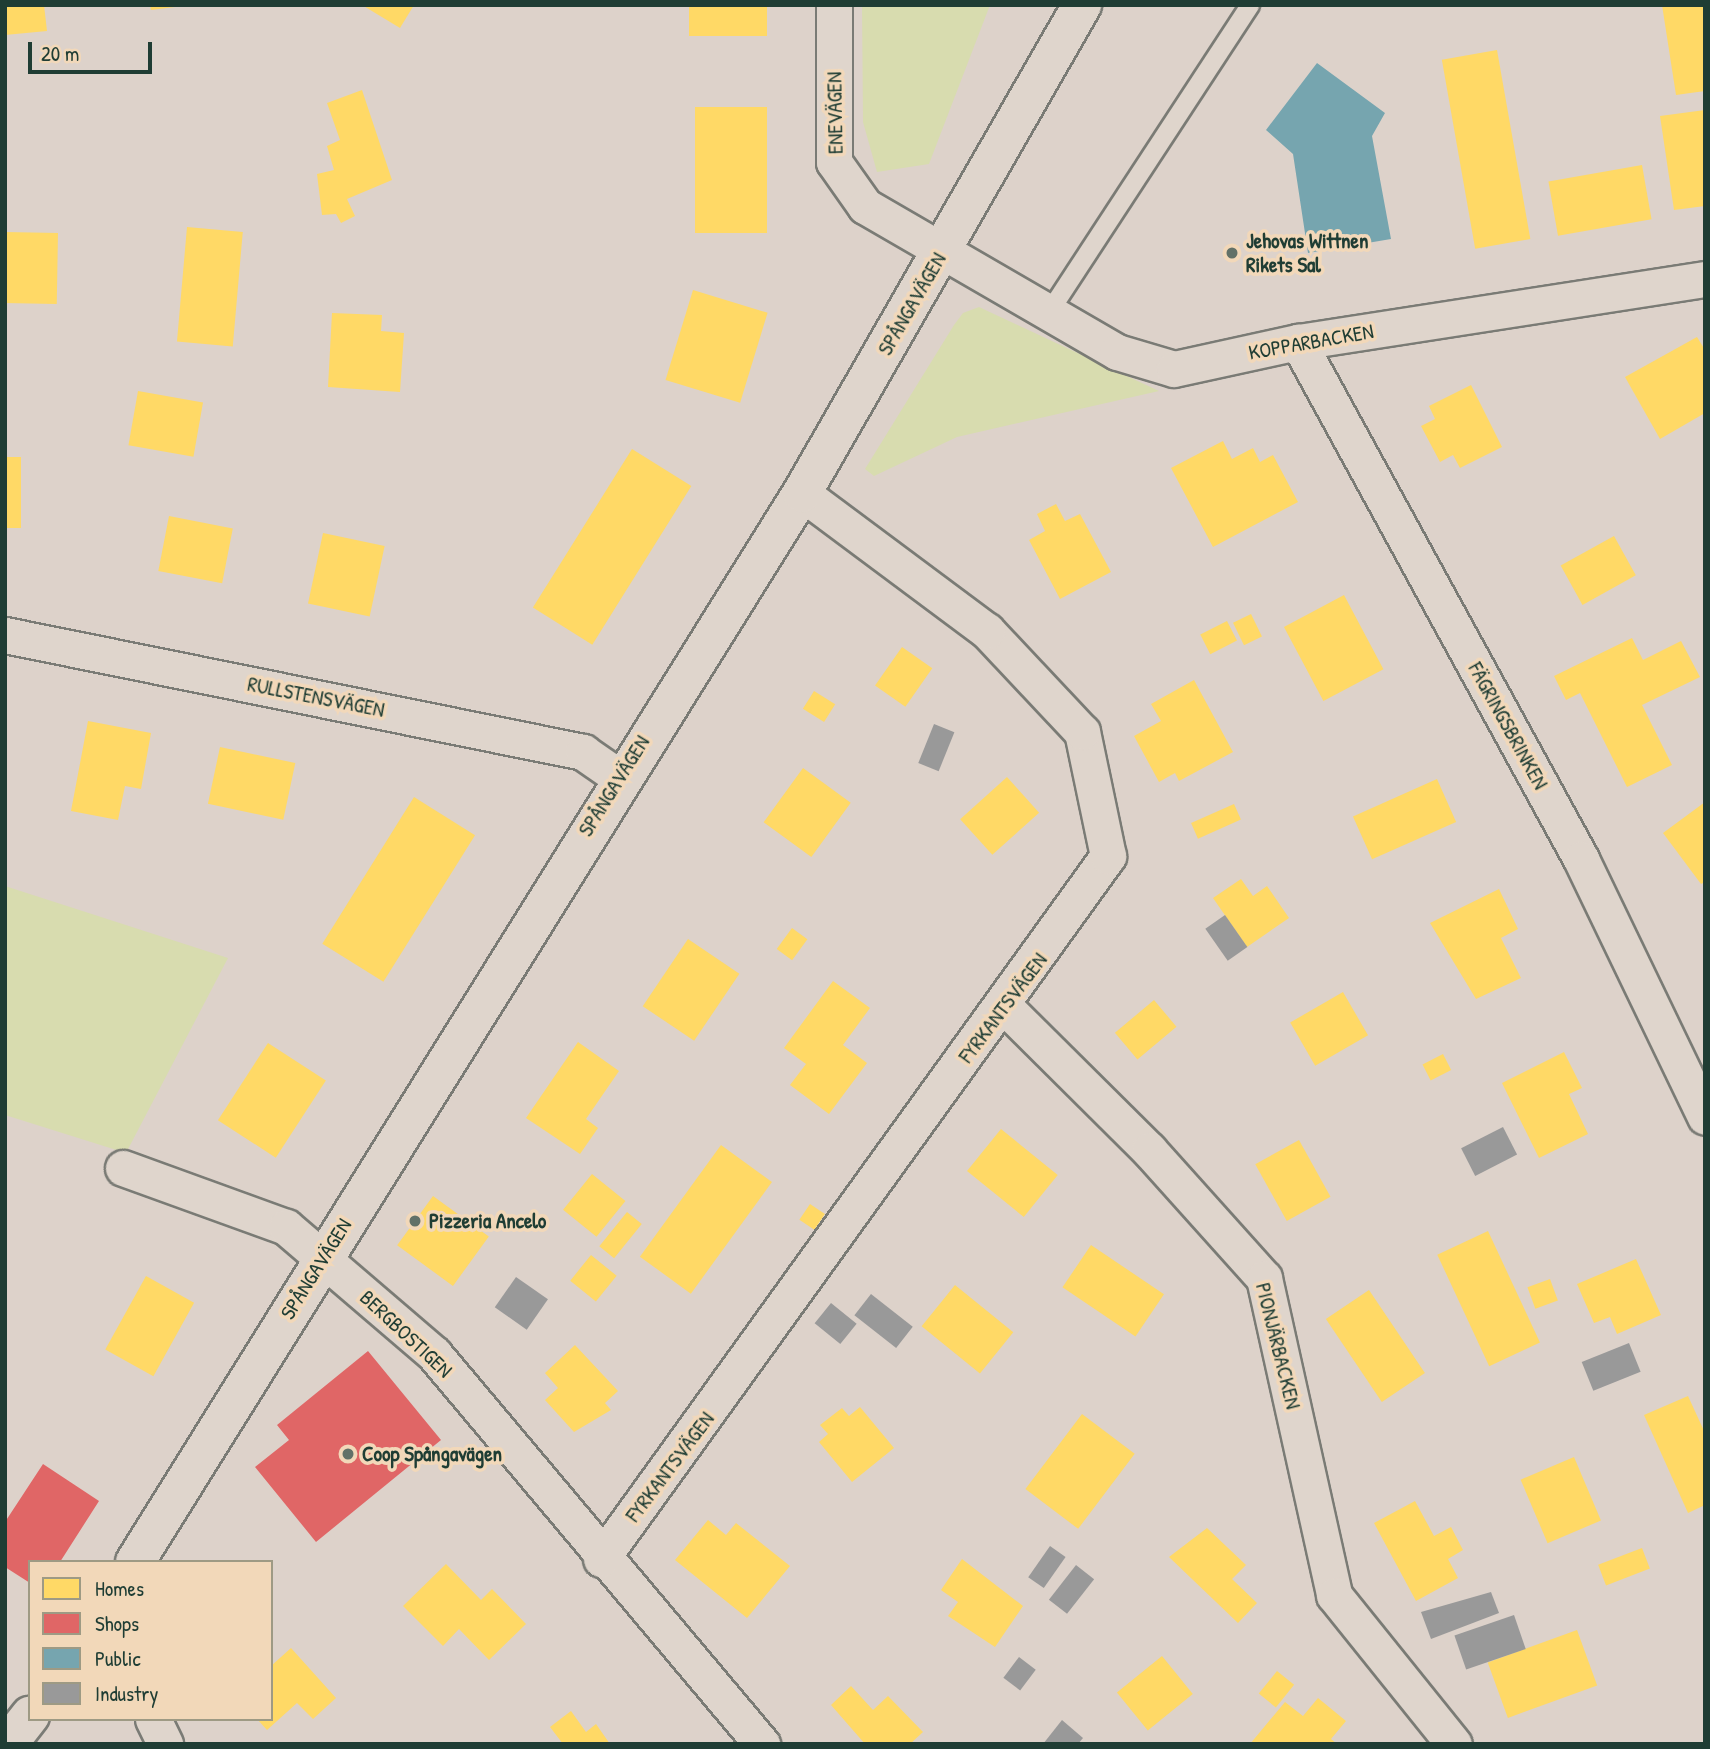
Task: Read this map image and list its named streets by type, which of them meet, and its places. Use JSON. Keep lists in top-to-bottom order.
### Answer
{
  "streets": {
    "street": [
      "ENEVÄGEN",
      "SPÅNGAVÄGEN",
      "KOPPARBACKEN",
      "RULLSTENSVÄGEN",
      "FÄGRINGSBRINKEN",
      "FYRKANTSVÄGEN",
      "BERGBOSTIGEN",
      "PIONJÄRBACKEN"
    ]
  },
  "crossings": [
    ["ENEVÄGEN", "SPÅNGAVÄGEN"],
    ["ENEVÄGEN", "KOPPARBACKEN"],
    ["SPÅNGAVÄGEN", "KOPPARBACKEN"],
    ["SPÅNGAVÄGEN", "RULLSTENSVÄGEN"],
    ["SPÅNGAVÄGEN", "FYRKANTSVÄGEN"],
    ["SPÅNGAVÄGEN", "BERGBOSTIGEN"],
    ["KOPPARBACKEN", "FÄGRINGSBRINKEN"],
    ["FYRKANTSVÄGEN", "BERGBOSTIGEN"],
    ["FYRKANTSVÄGEN", "PIONJÄRBACKEN"]
  ],
  "places": ["Jehovas Wittnen Rikets Sal", "Pizzeria Ancelo", "Coop Spångavägen"],
  "legend": [
    "Homes",
    "Shops",
    "Public",
    "Industry"
  ],
  "scale_bar": "20 m"
}
